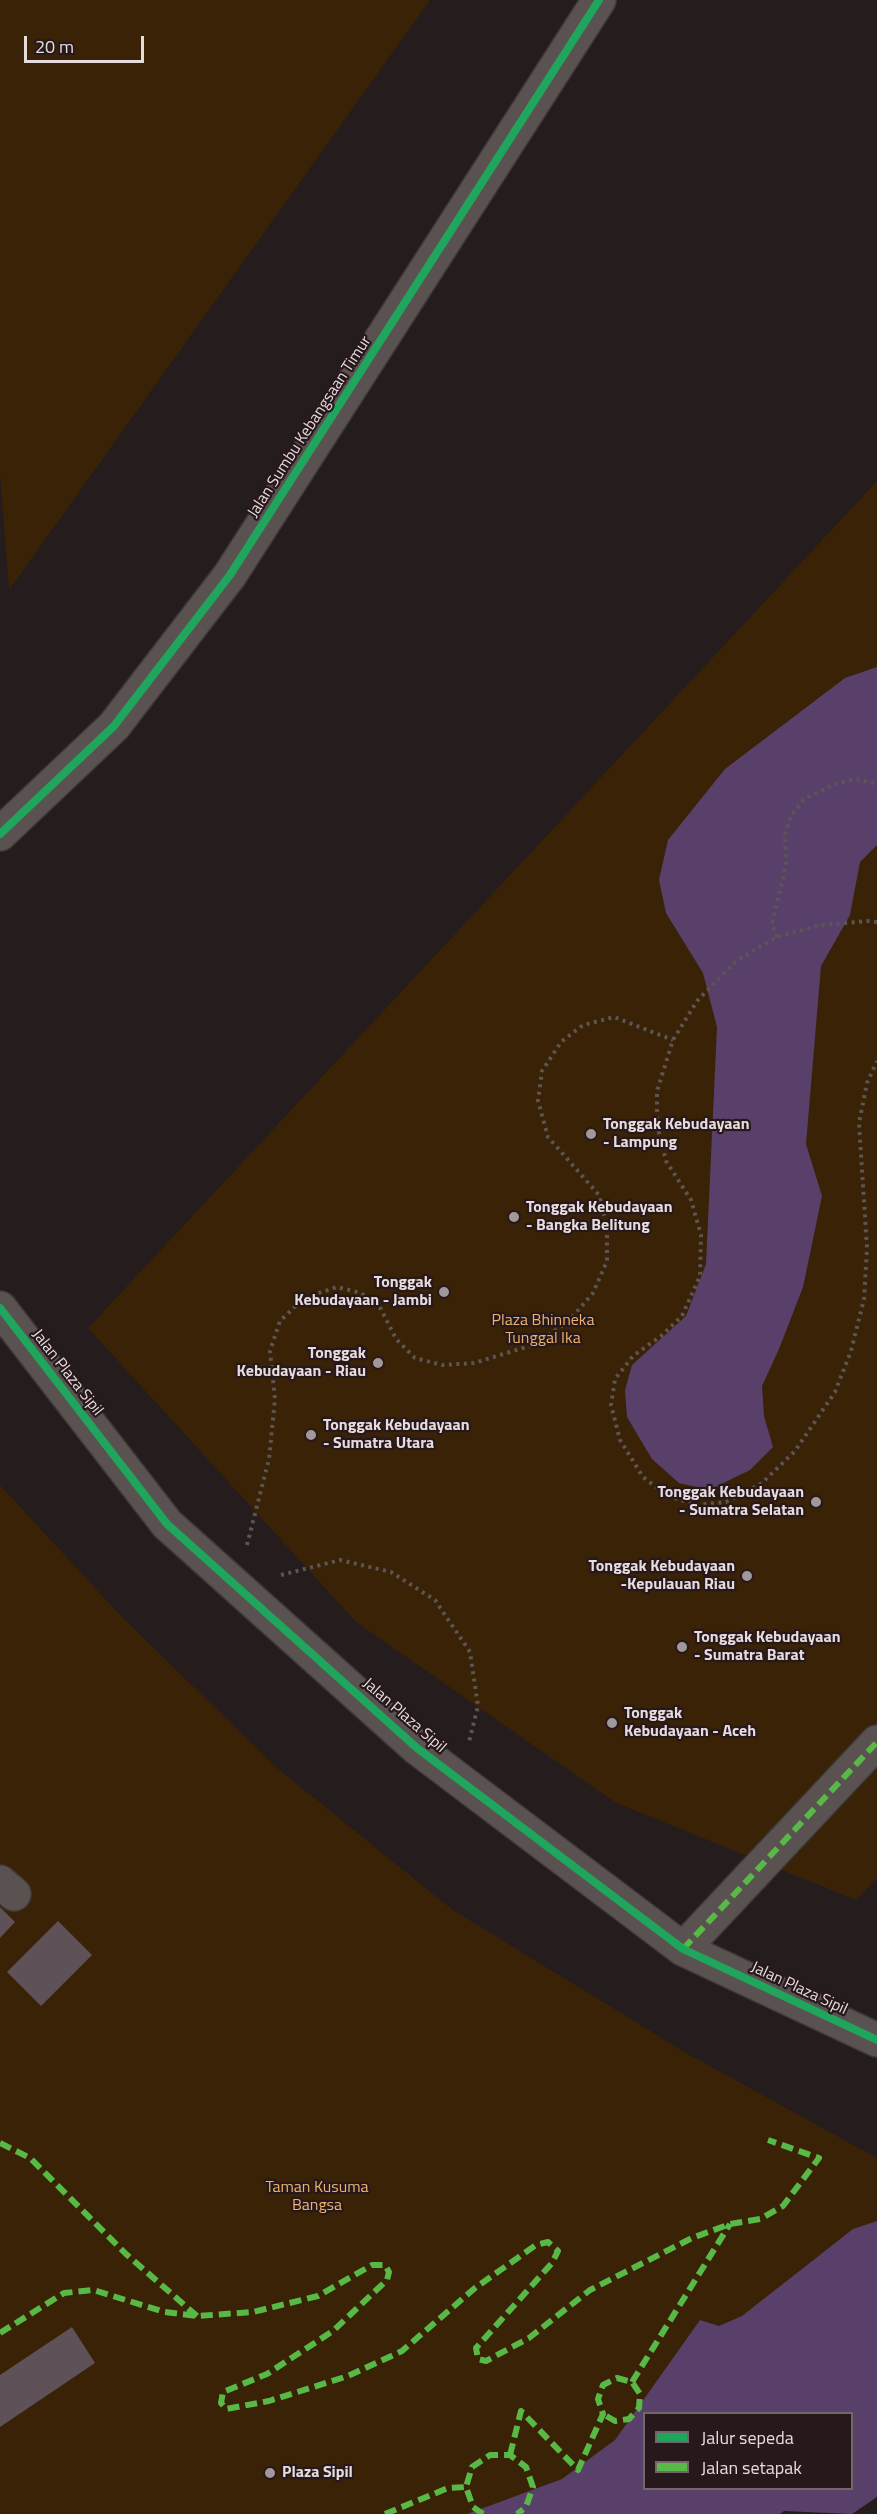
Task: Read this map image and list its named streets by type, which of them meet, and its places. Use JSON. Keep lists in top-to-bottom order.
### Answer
{
  "streets": {
    "street": ["Jalan Sumbu Kebangsaan Timur", "Jalan Plaza Sipil"]
  },
  "parks": ["Plaza Bhinneka Tunggal Ika", "Taman Kusuma Bangsa"],
  "places": [
    "Tonggak Kebudayaan - Lampung",
    "Tonggak Kebudayaan - Bangka Belitung",
    "Tonggak Kebudayaan - Jambi",
    "Tonggak Kebudayaan - Riau",
    "Tonggak Kebudayaan - Sumatra Utara",
    "Tonggak Kebudayaan - Sumatra Selatan",
    "Tonggak Kebudayaan -Kepulauan Riau",
    "Tonggak Kebudayaan - Sumatra Barat",
    "Tonggak Kebudayaan - Aceh",
    "Plaza Sipil"
  ],
  "legend": ["Jalur sepeda", "Jalan setapak"],
  "scale_bar": "20 m"
}
